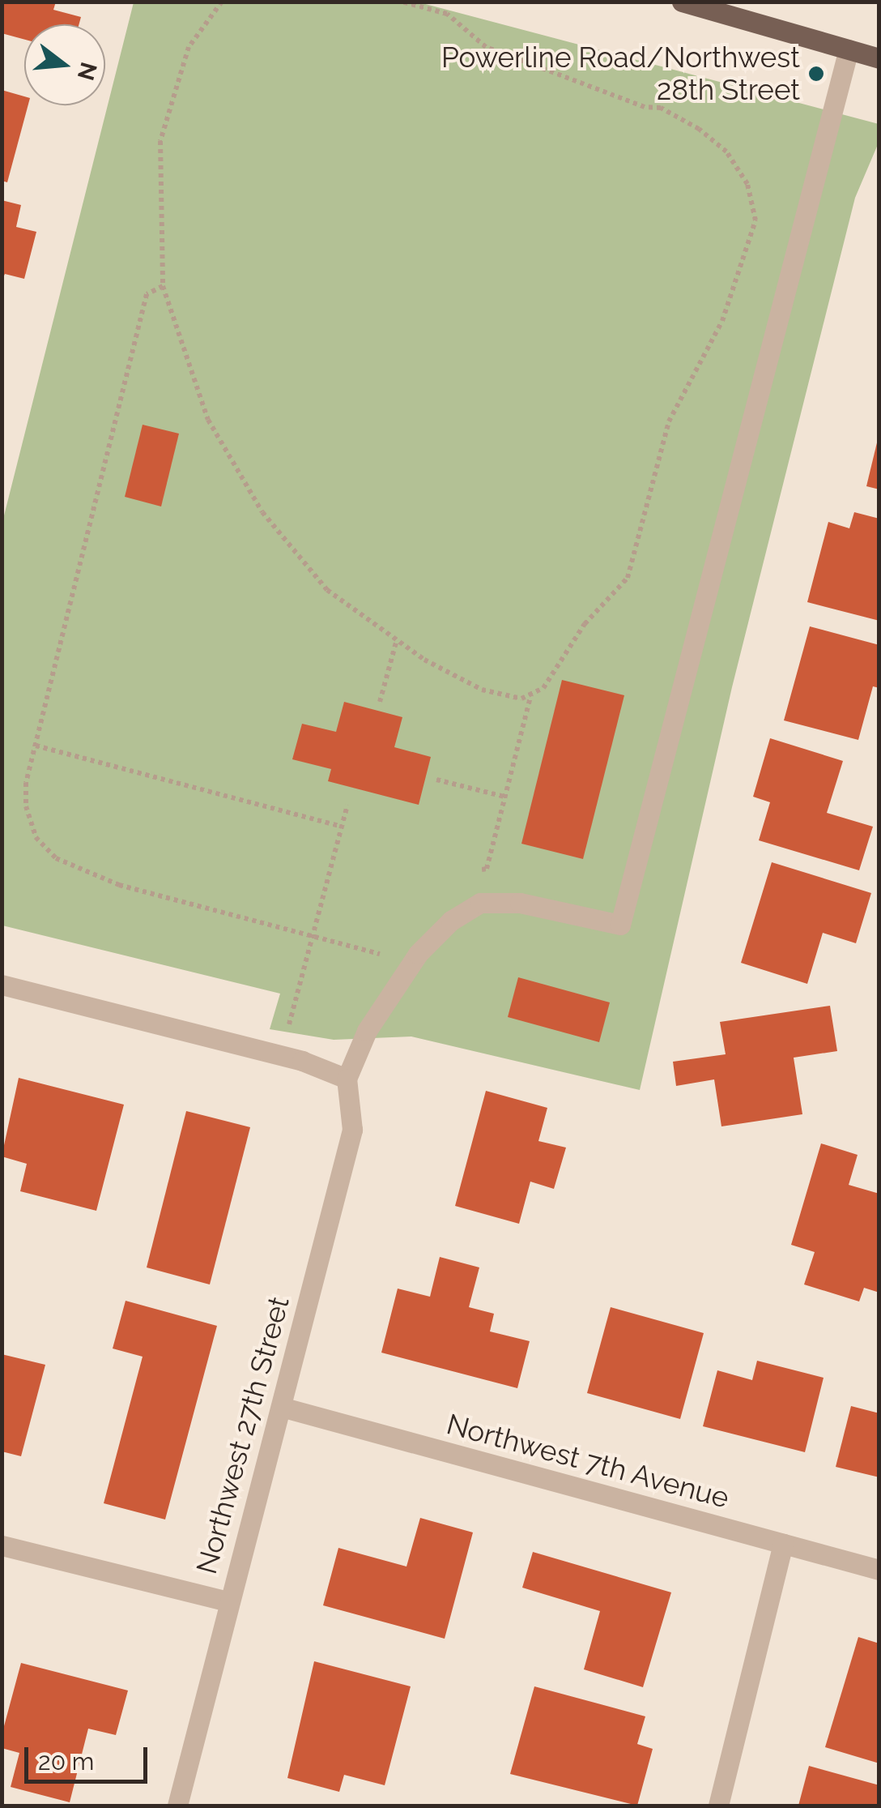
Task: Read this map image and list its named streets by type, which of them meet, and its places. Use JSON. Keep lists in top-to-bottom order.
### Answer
{
  "streets": {
    "street": ["Northwest 27th Street", "Northwest 7th Avenue"]
  },
  "crossings": [
    ["Northwest 27th Street", "Northwest 7th Avenue"]
  ],
  "places": ["Powerline Road/Northwest 28th Street"],
  "scale_bar": "20 m",
  "north": "right"
}
